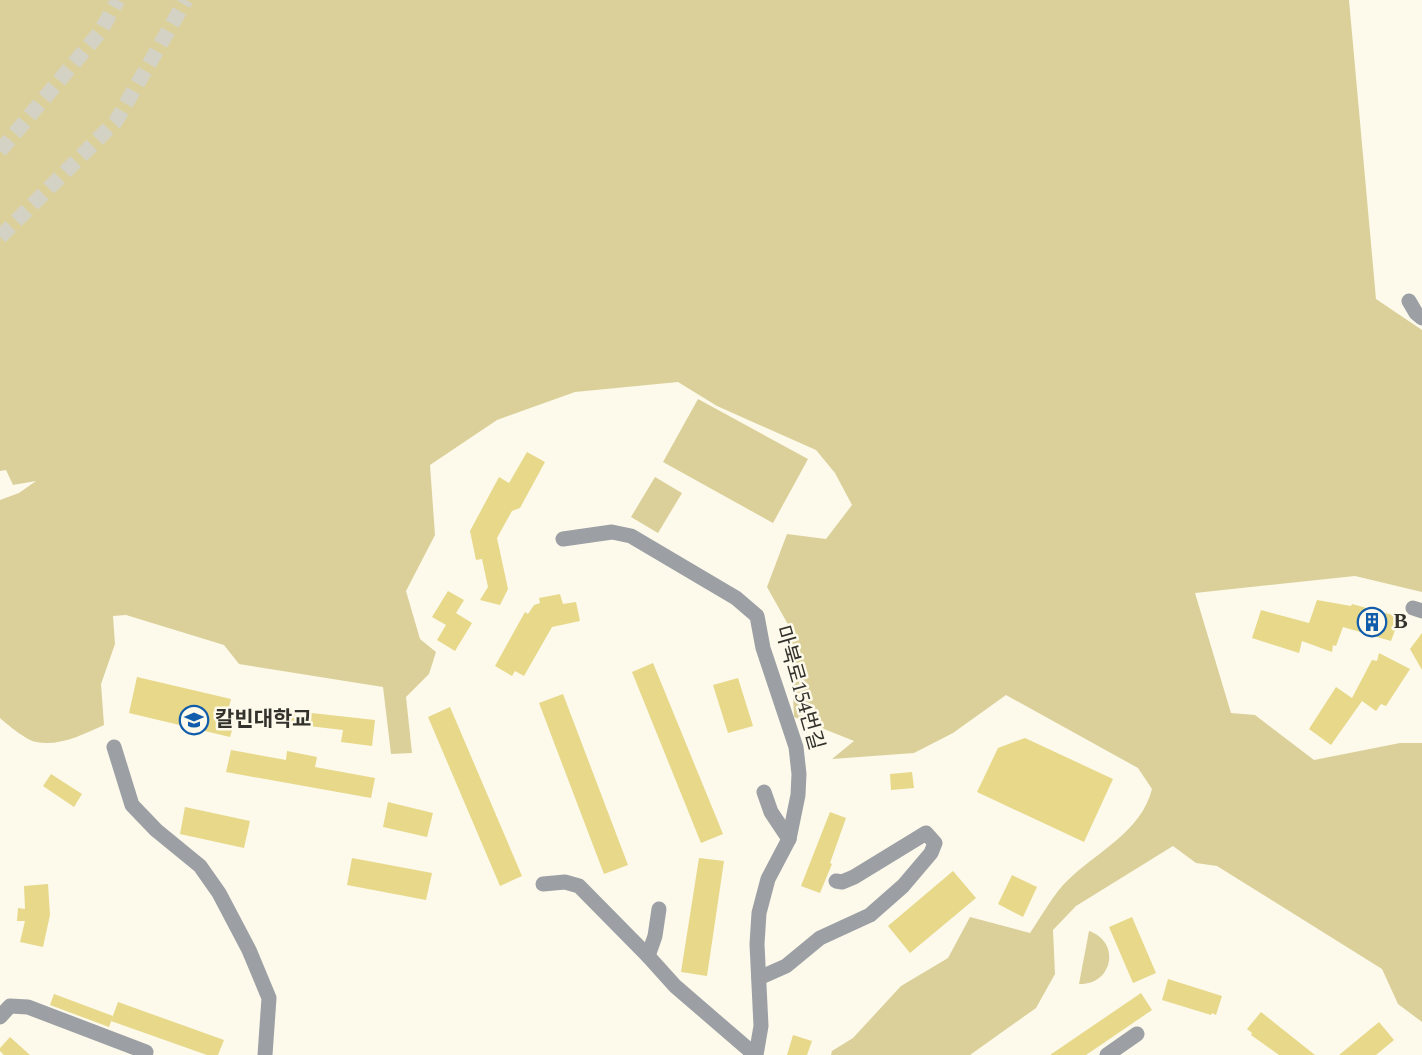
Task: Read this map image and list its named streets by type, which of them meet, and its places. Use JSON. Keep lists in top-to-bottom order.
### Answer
{
  "streets": {
    "street": ["마북로154번길"]
  },
  "places": {
    "building": ["B"],
    "school or university": ["칼빈대학교"]
  }
}
